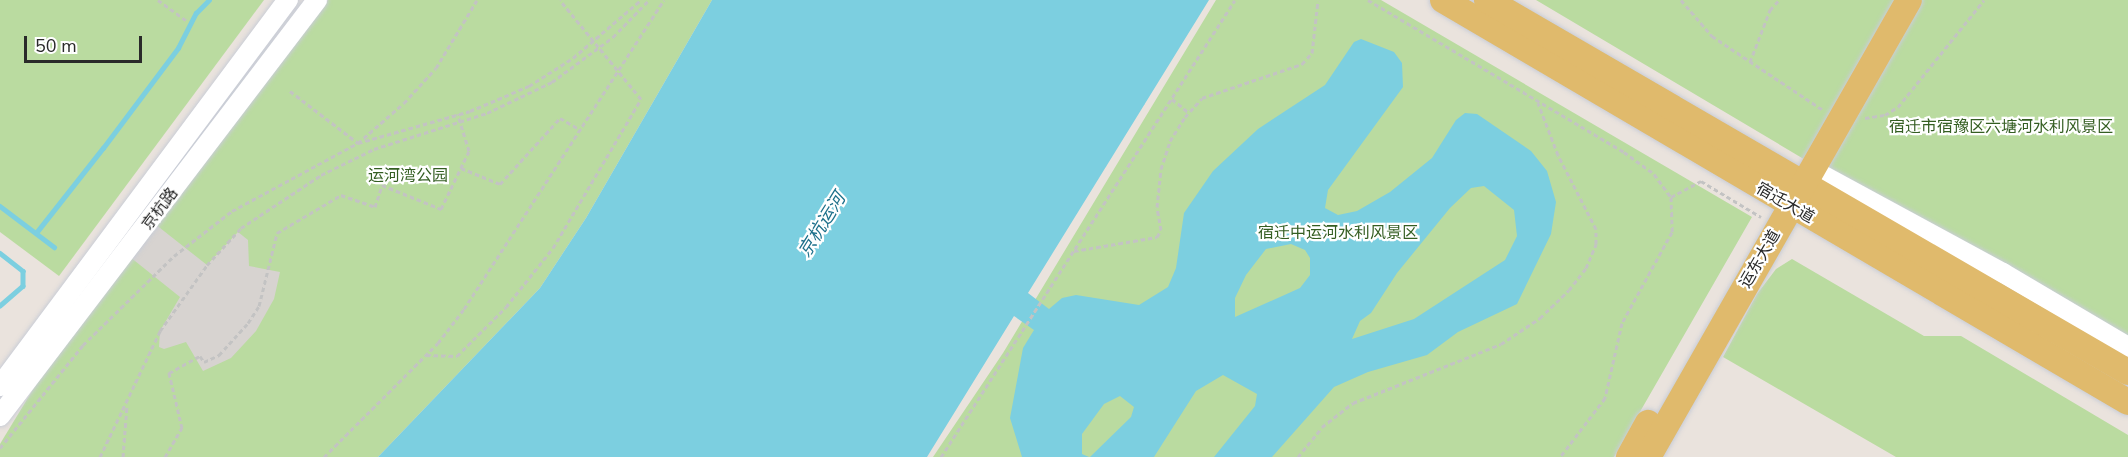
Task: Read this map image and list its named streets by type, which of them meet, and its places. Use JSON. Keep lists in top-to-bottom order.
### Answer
{
  "streets": {
    "main road": ["宿迁大道", "运东大道"],
    "street": ["京杭路"]
  },
  "crossings": [
    ["宿迁大道", "运东大道"]
  ],
  "water": ["京杭运河"],
  "parks": ["宿迁市宿豫区六塘河水利风景区", "运河湾公园", "宿迁中运河水利风景区"],
  "scale_bar": "50 m"
}
